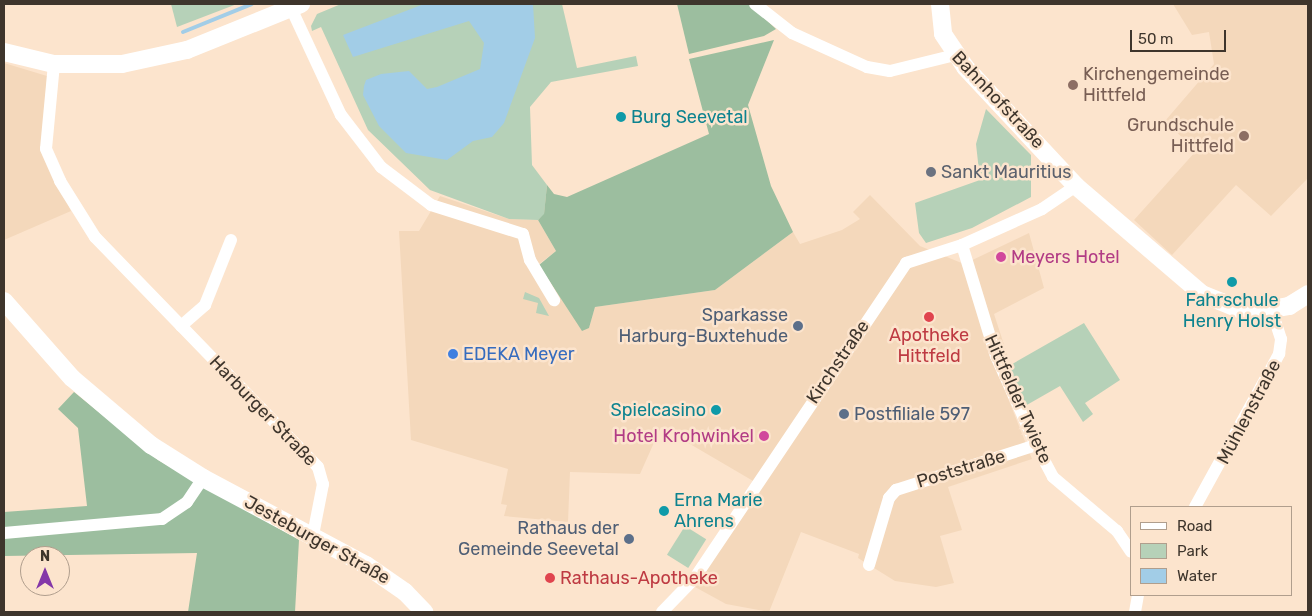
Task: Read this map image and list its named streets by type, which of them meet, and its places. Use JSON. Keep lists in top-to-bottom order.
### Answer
{
  "streets": {
    "street": [
      "Bahnhofstraße",
      "Kirchstraße",
      "Hittfelder Twiete",
      "Harburger Straße",
      "Mühlenstraße",
      "Poststraße",
      "Jesteburger Straße"
    ]
  },
  "crossings": [
    ["Bahnhofstraße", "Kirchstraße"],
    ["Bahnhofstraße", "Mühlenstraße"],
    ["Kirchstraße", "Hittfelder Twiete"],
    ["Hittfelder Twiete", "Poststraße"],
    ["Harburger Straße", "Jesteburger Straße"]
  ],
  "places": [
    "Kirchengemeinde Hittfeld",
    "Burg Seevetal",
    "Grundschule Hittfeld",
    "Sankt Mauritius",
    "Meyers Hotel",
    "Fahrschule Henry Holst",
    "Apotheke Hittfeld",
    "Sparkasse Harburg-Buxtehude",
    "EDEKA Meyer",
    "Spielcasino",
    "Postfiliale 597",
    "Hotel Krohwinkel",
    "Erna Marie Ahrens",
    "Rathaus der Gemeinde Seevetal",
    "Rathaus-Apotheke"
  ],
  "legend": ["Road", "Park", "Water"],
  "scale_bar": "50 m",
  "north": "top"
}
